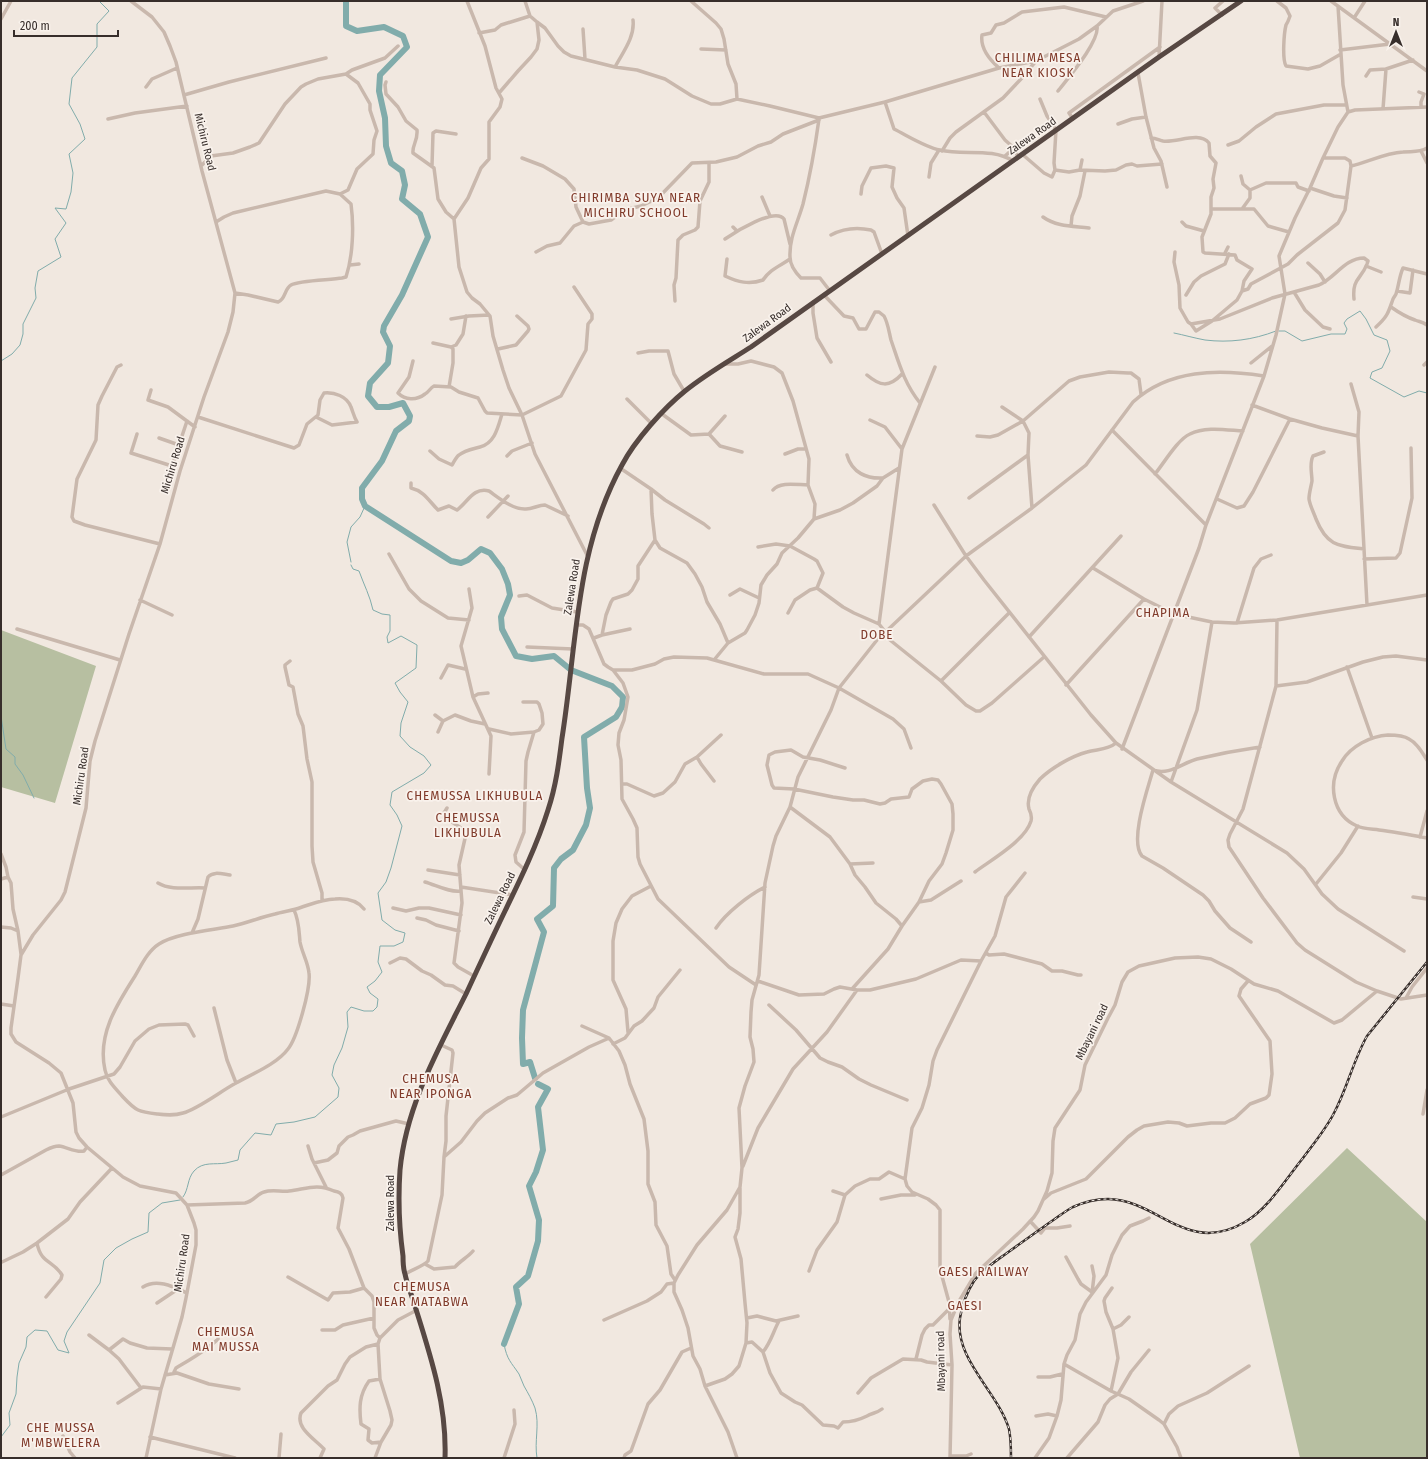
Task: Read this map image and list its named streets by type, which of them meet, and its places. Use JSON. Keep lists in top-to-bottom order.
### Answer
{
  "streets": {
    "highway": ["Zalewa Road"],
    "street": ["Michiru Road", "Mbayani road"]
  },
  "districts": [
    "CHILIMA MESA NEAR KIOSK",
    "CHIRIMBA SUYA NEAR MICHIRU SCHOOL",
    "CHAPIMA",
    "DOBE",
    "CHEMUSSA LIKHUBULA",
    "CHEMUSSA LIKHUBULA",
    "CHEMUSA NEAR IPONGA",
    "GAESI RAILWAY",
    "CHEMUSA NEAR MATABWA",
    "GAESI",
    "CHEMUSA MAI MUSSA",
    "CHE MUSSA M'MBWELERA"
  ],
  "scale_bar": "200 m",
  "north": "top"
}
